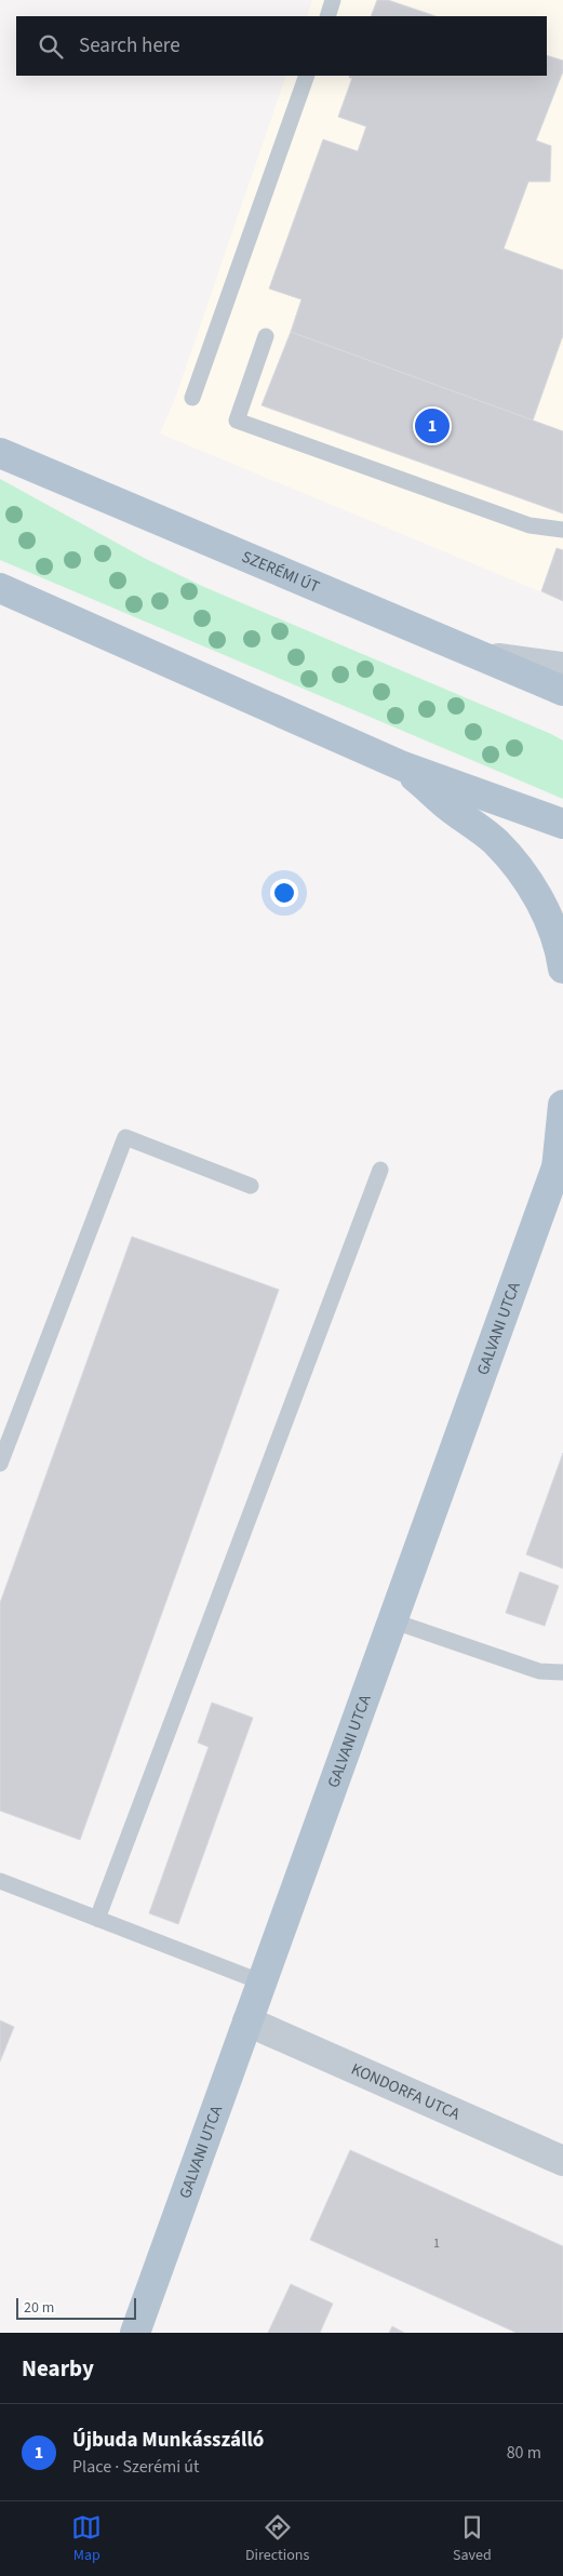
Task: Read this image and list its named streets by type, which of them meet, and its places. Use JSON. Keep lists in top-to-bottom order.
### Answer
{
  "streets": {
    "main road": ["SZERÉMI ÚT", "GALVANI UTCA"],
    "street": ["KONDORFA UTCA"]
  },
  "crossings": [
    ["GALVANI UTCA", "KONDORFA UTCA"]
  ],
  "house_numbers": ["1"],
  "scale_bar": "20 m",
  "page": {
    "search": "Search here",
    "pins": "1",
    "scale": "20 m",
    "heading": "Nearby",
    "list": [
      {
        "mark": "1",
        "name": "Újbuda Munkásszálló",
        "note": "Place · Szerémi út",
        "value": "80 m"
      }
    ],
    "nav": ["Map", "Directions", "Saved"]
  }
}
